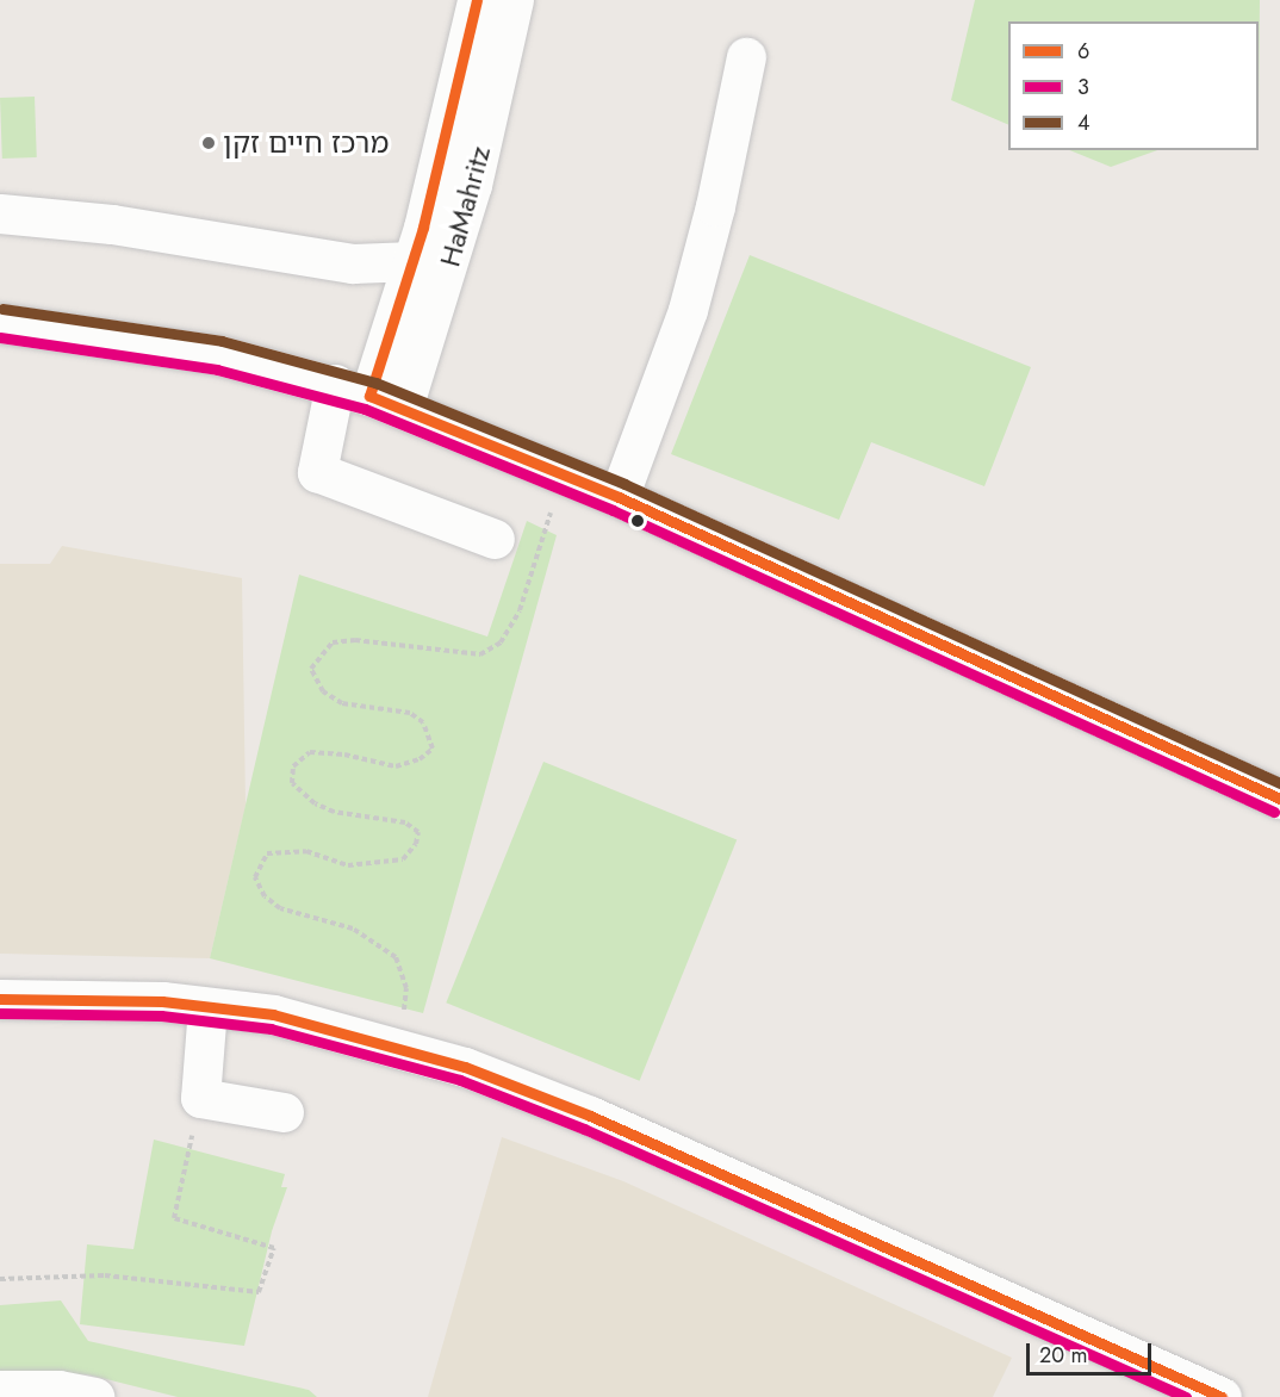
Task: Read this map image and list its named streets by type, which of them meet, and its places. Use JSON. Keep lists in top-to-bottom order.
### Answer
{
  "streets": {
    "street": ["HaMahritz"]
  },
  "places": ["מרכז חיים זקן"],
  "lines": ["transit line 6", "transit line 4", "transit line 3"],
  "legend": ["6", "3", "4"],
  "scale_bar": "20 m"
}
